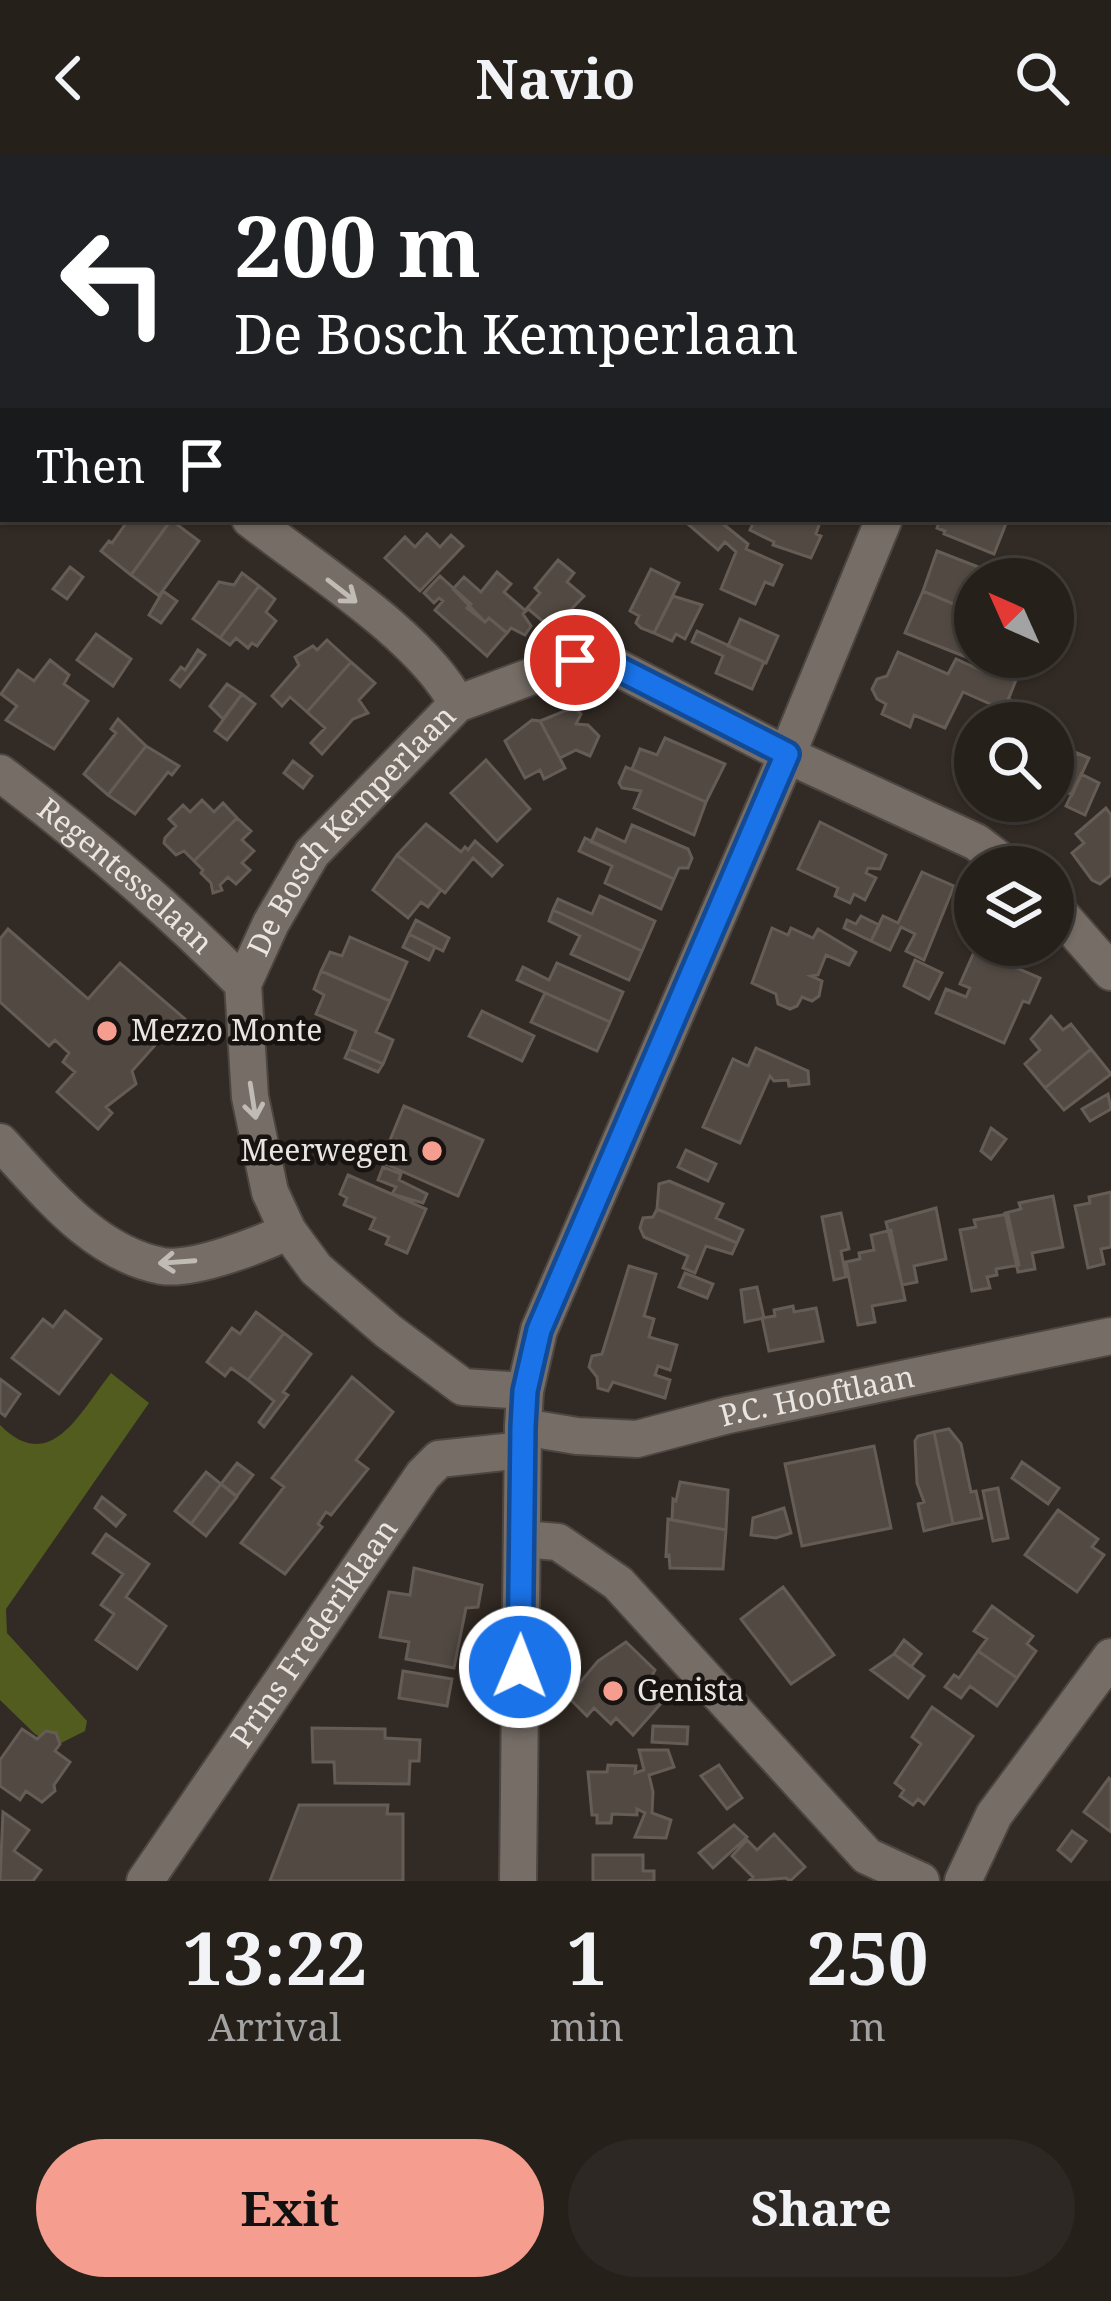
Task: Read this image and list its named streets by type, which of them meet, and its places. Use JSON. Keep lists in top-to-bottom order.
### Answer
{
  "streets": {
    "street": [
      "De Bosch Kemperlaan",
      "Regentesselaan",
      "P.C. Hooftlaan",
      "Prins Frederiklaan"
    ]
  },
  "crossings": [
    ["De Bosch Kemperlaan", "Regentesselaan"],
    ["De Bosch Kemperlaan", "P.C. Hooftlaan"],
    ["De Bosch Kemperlaan", "Prins Frederiklaan"],
    ["P.C. Hooftlaan", "Prins Frederiklaan"]
  ],
  "places": ["Mezzo Monte", "Meerwegen", "Genista"],
  "north": "top left",
  "page": {
    "header": "Navio",
    "turn": ["200 m", "De Bosch Kemperlaan"],
    "then": "Then",
    "eta": [
      "13:22",
      "Arrival",
      "1",
      "min",
      "250",
      "m"
    ],
    "buttons": ["Exit", "Share"]
  }
}
